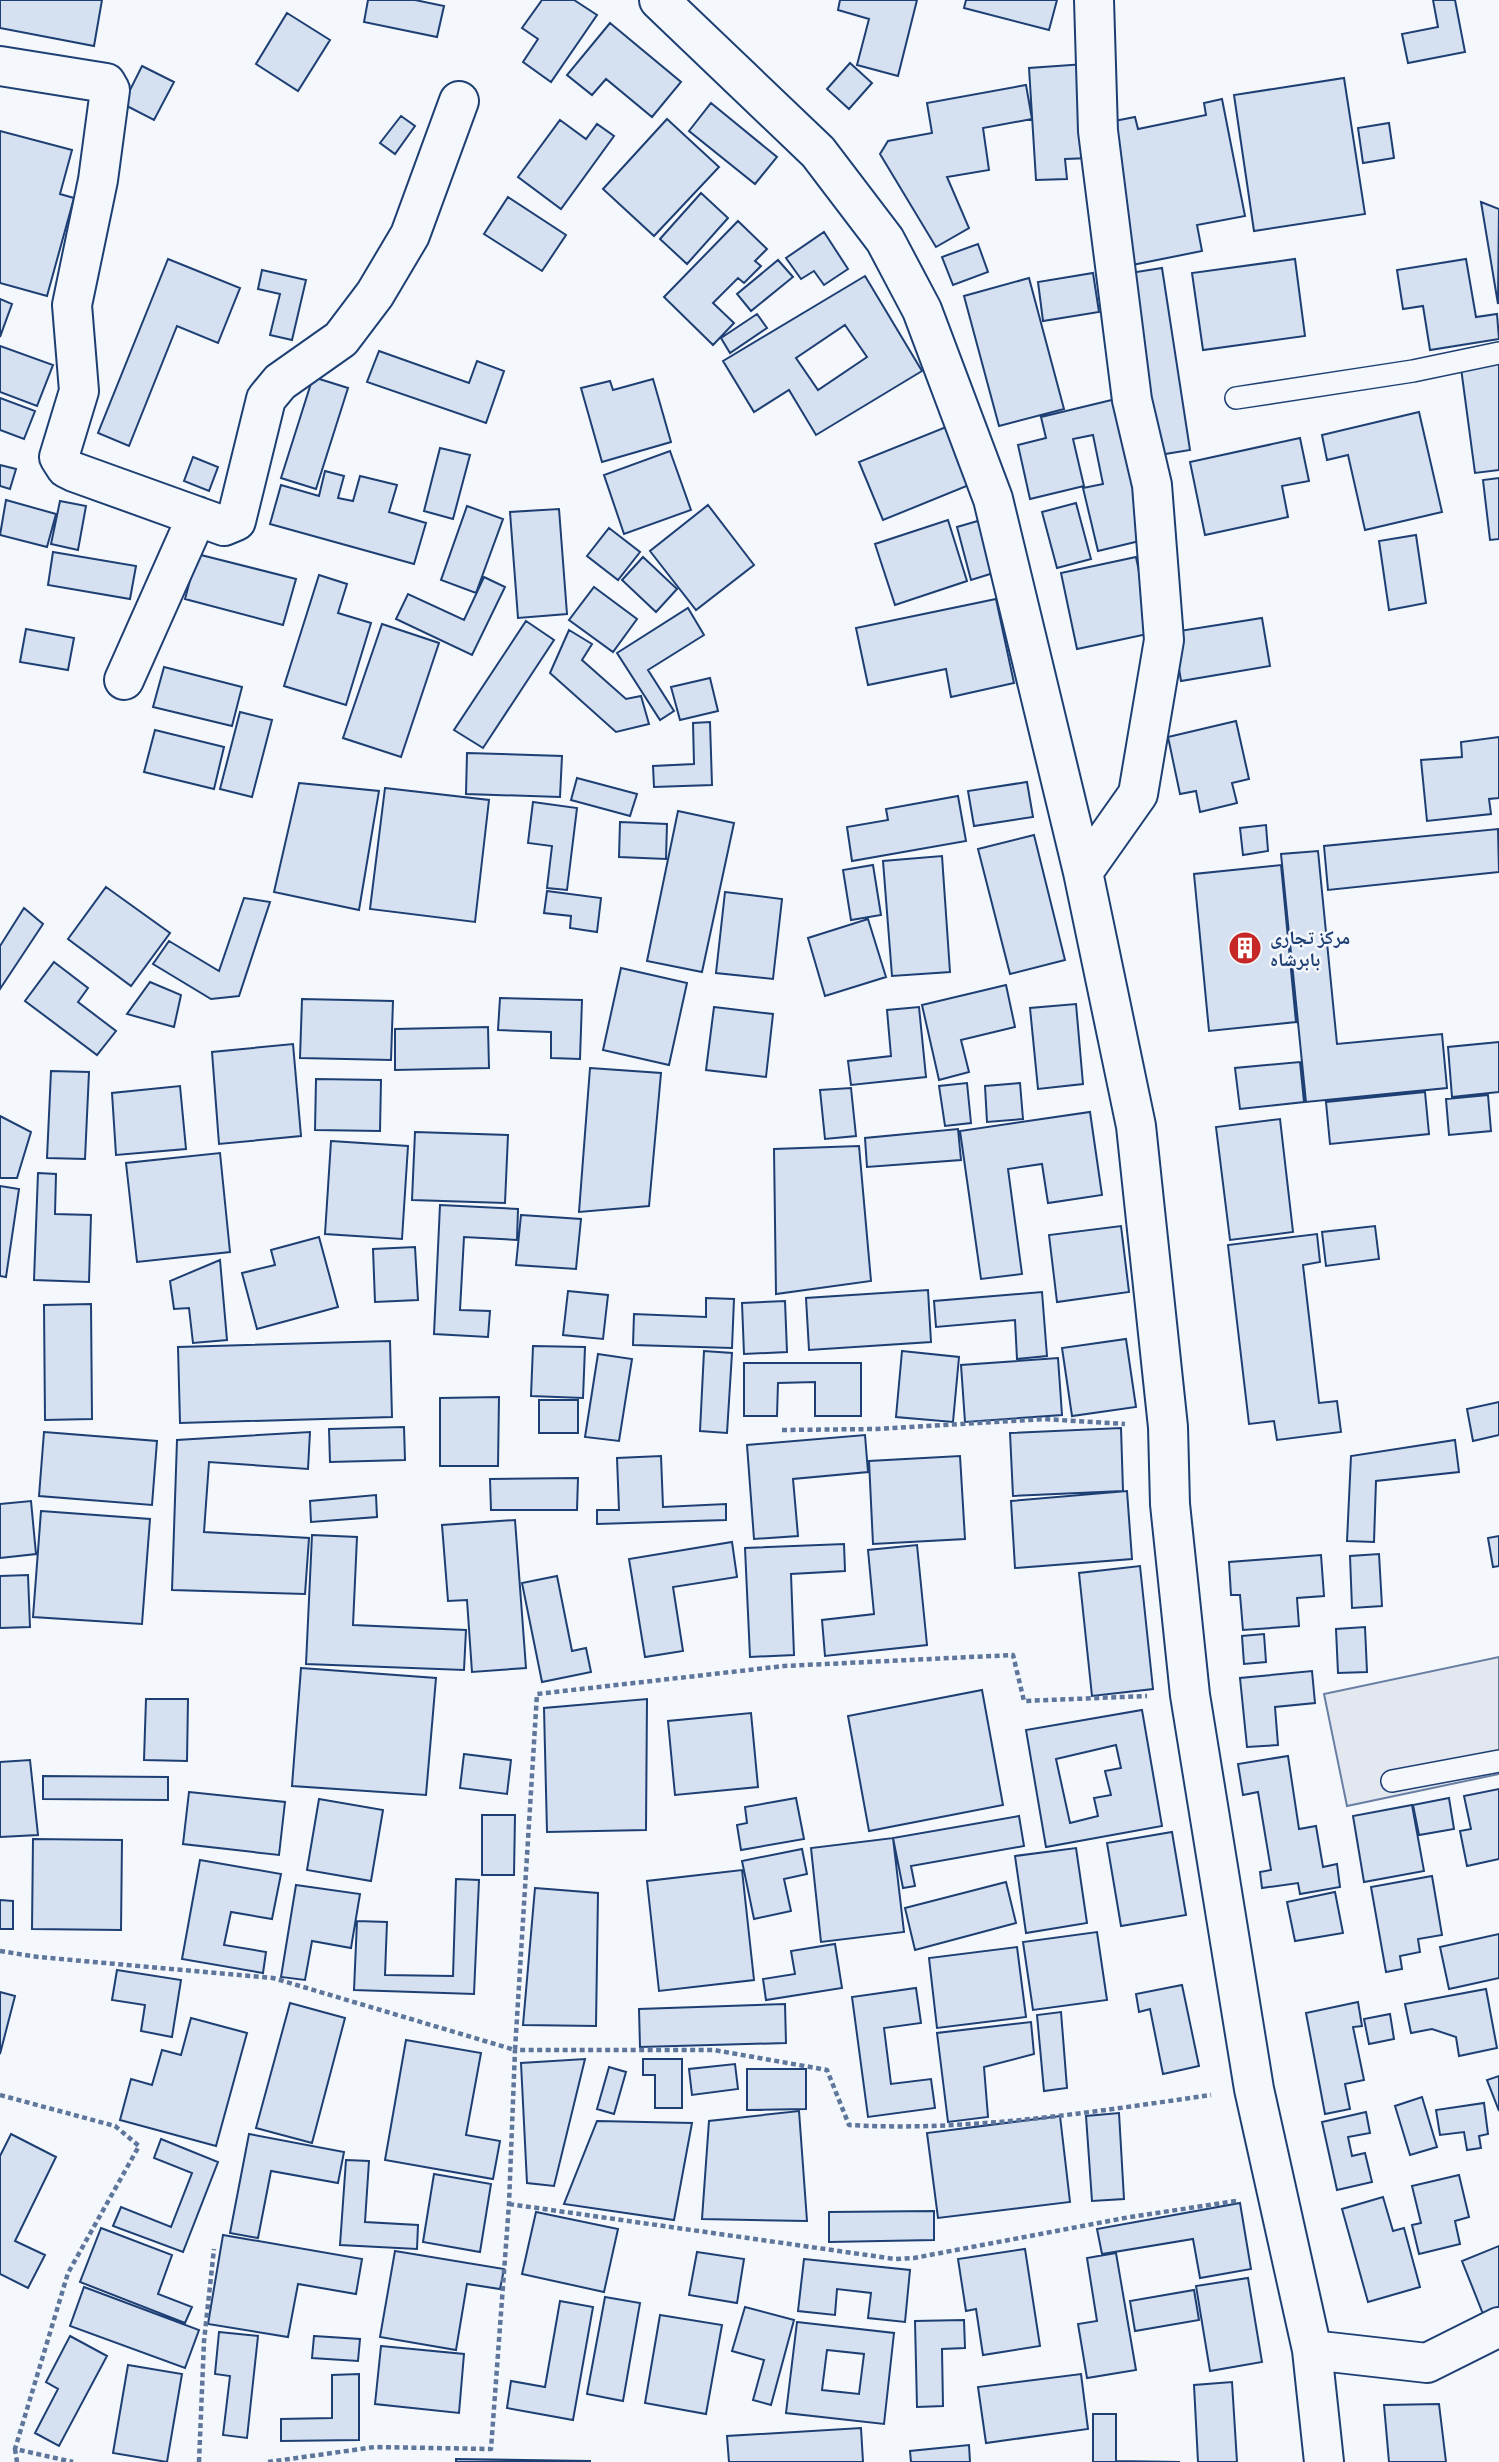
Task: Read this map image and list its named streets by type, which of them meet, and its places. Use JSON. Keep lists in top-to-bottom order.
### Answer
{
  "places": {
    "building": ["مرکز تجاری بابرشاه"]
  }
}
